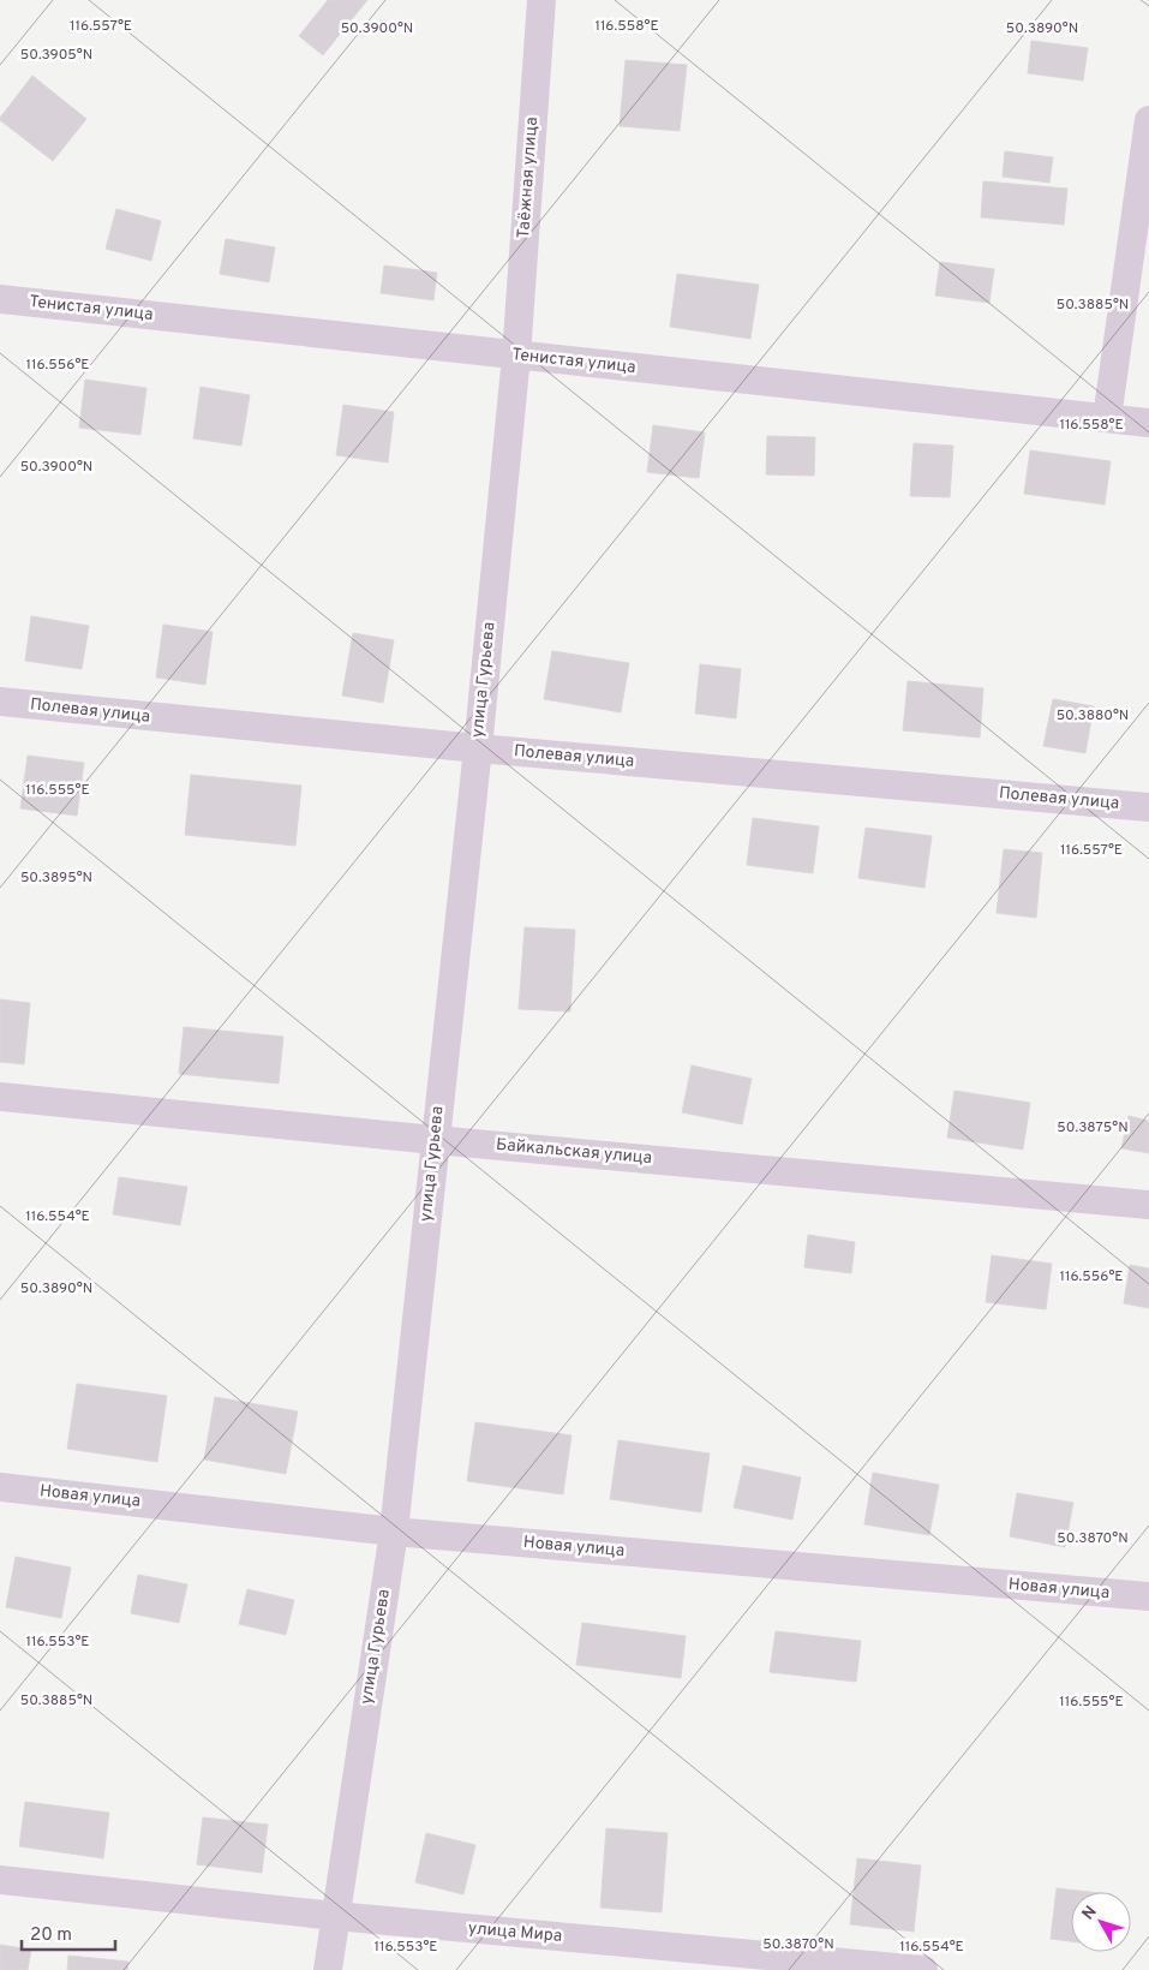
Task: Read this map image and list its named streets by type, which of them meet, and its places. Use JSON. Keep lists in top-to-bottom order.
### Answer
{
  "streets": {
    "street": [
      "Таёжная улица",
      "Тенистая улица",
      "улица Гурьева",
      "Полевая улица",
      "Байкальская улица",
      "Новая улица",
      "улица Мира"
    ]
  },
  "crossings": [
    ["Таёжная улица", "Тенистая улица"],
    ["Таёжная улица", "улица Гурьева"],
    ["Тенистая улица", "улица Гурьева"],
    ["улица Гурьева", "Полевая улица"],
    ["улица Гурьева", "Байкальская улица"],
    ["улица Гурьева", "Новая улица"],
    ["улица Гурьева", "улица Мира"]
  ],
  "scale_bar": "20 m",
  "north": "top left",
  "coordinates": [
    "116.557°E",
    "116.558°E",
    "50.3900°N",
    "50.3890°N",
    "50.3905°N",
    "50.3885°N",
    "116.556°E",
    "50.3880°N",
    "116.555°E",
    "50.3895°N",
    "50.3875°N",
    "116.554°E",
    "50.3870°N",
    "116.553°E"
  ]
}
